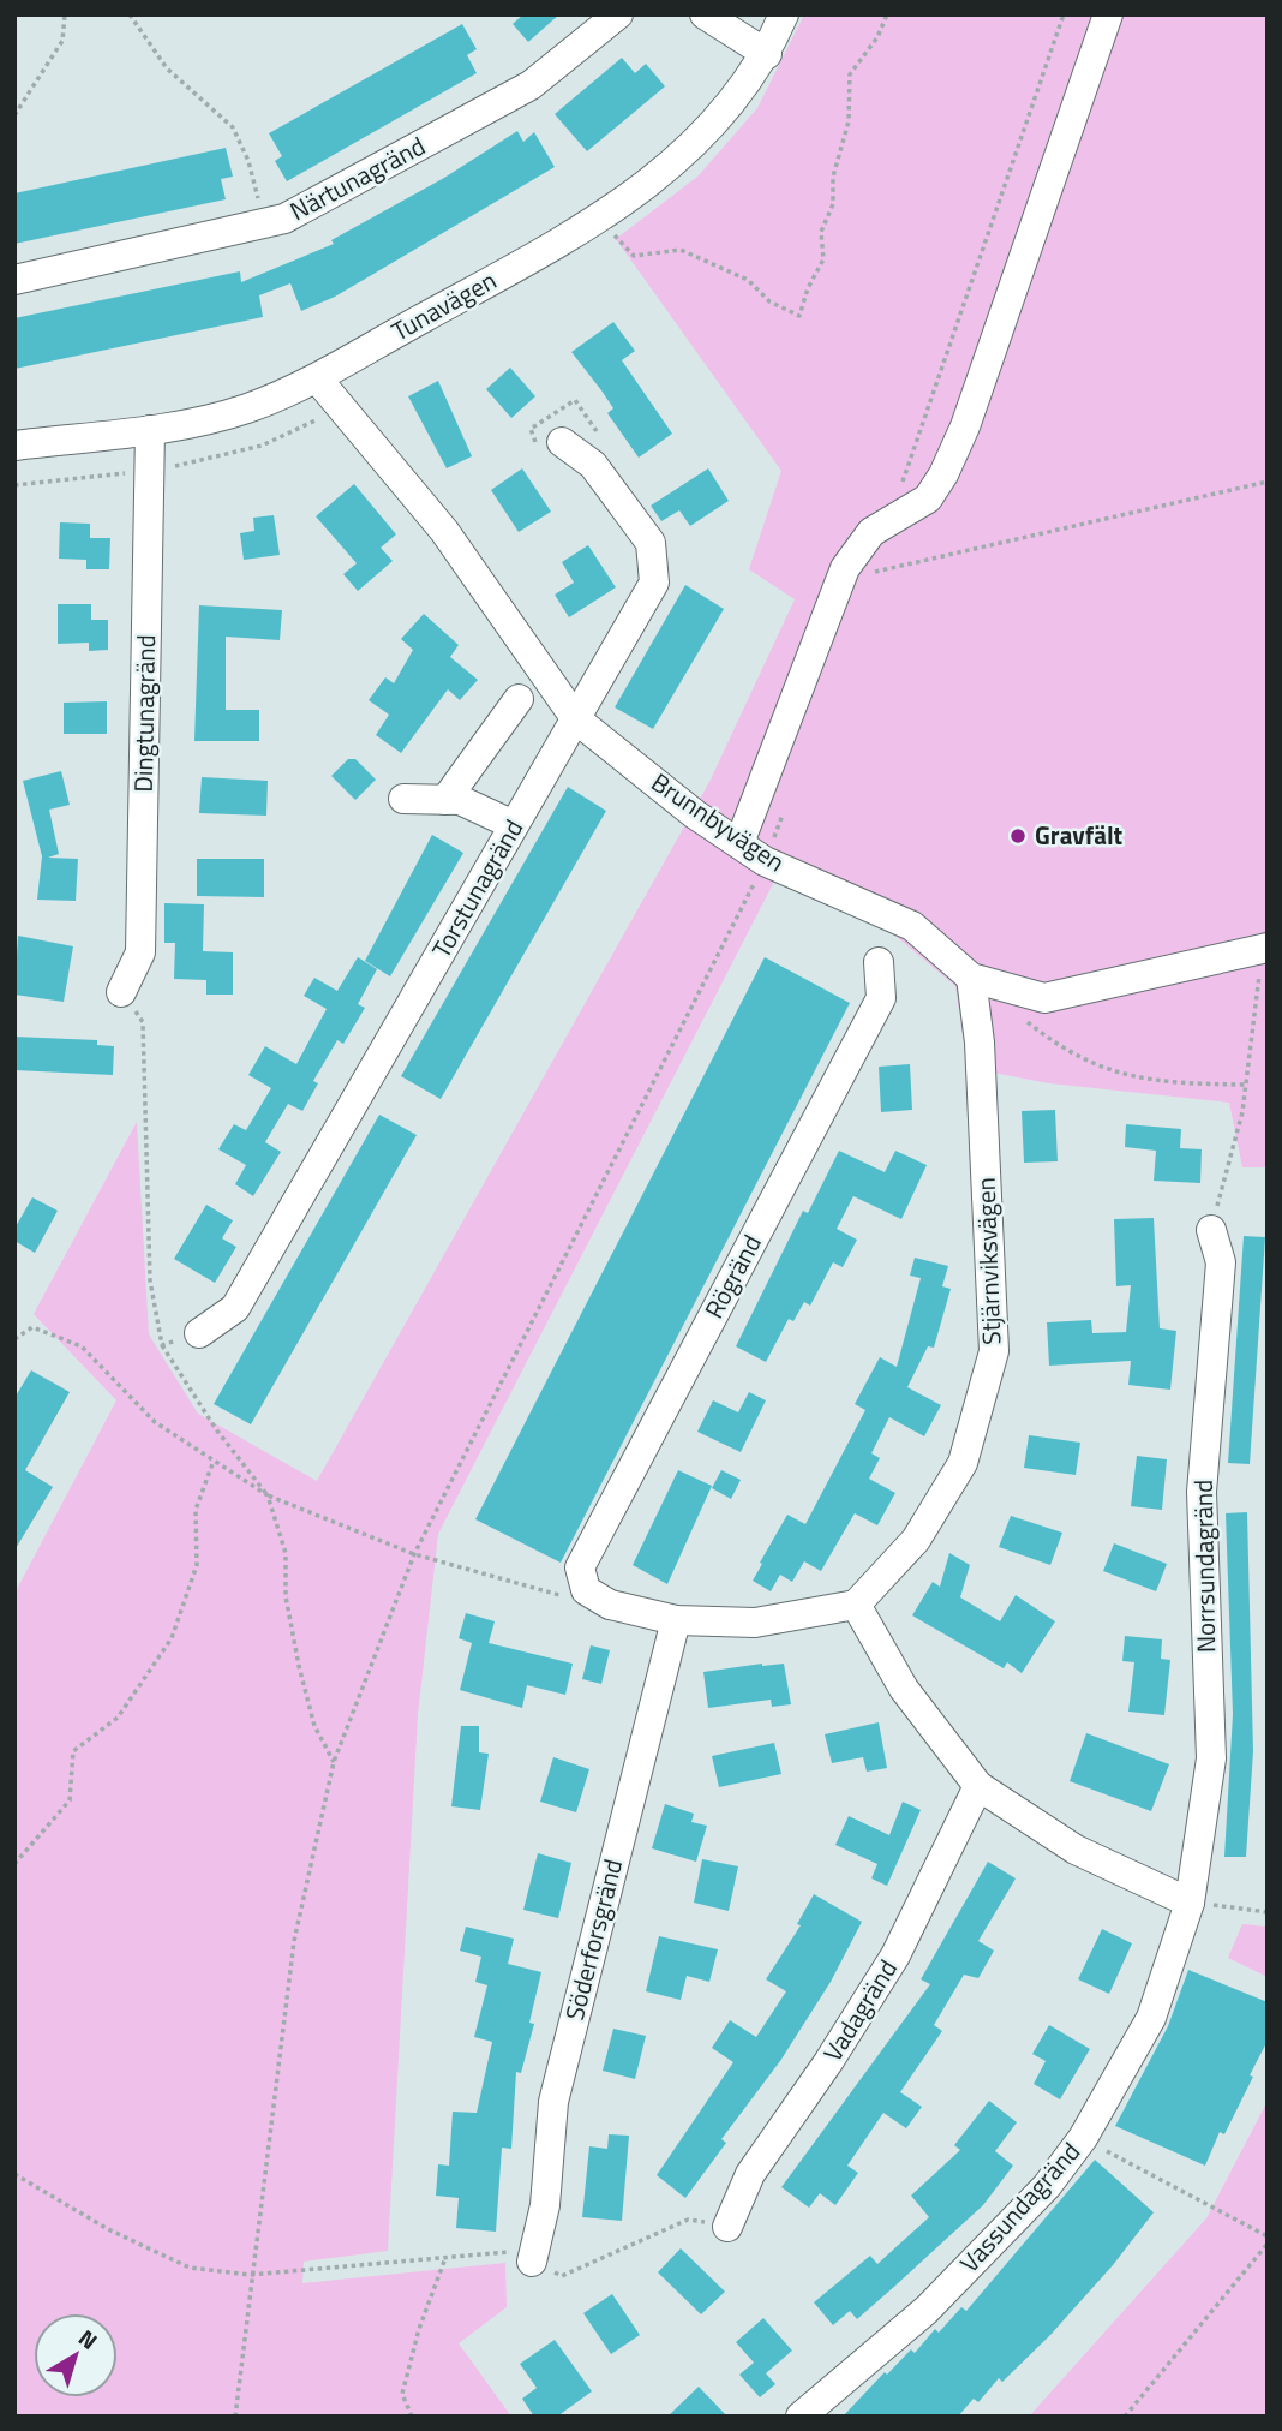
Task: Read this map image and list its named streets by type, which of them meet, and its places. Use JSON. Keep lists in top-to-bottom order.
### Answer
{
  "streets": {
    "street": [
      "Närtunagränd",
      "Tunavägen",
      "Dingtunagränd",
      "Brunnbyvägen",
      "Torstunagränd",
      "Stjärnviksvägen",
      "Rögränd",
      "Norrsundagränd",
      "Söderforsgränd",
      "Vadagränd",
      "Vassundagränd"
    ]
  },
  "crossings": [
    ["Tunavägen", "Dingtunagränd"],
    ["Tunavägen", "Brunnbyvägen"],
    ["Brunnbyvägen", "Torstunagränd"],
    ["Brunnbyvägen", "Stjärnviksvägen"],
    ["Norrsundagränd", "Vassundagränd"]
  ],
  "places": ["Gravfält"],
  "north": "top right"
}
